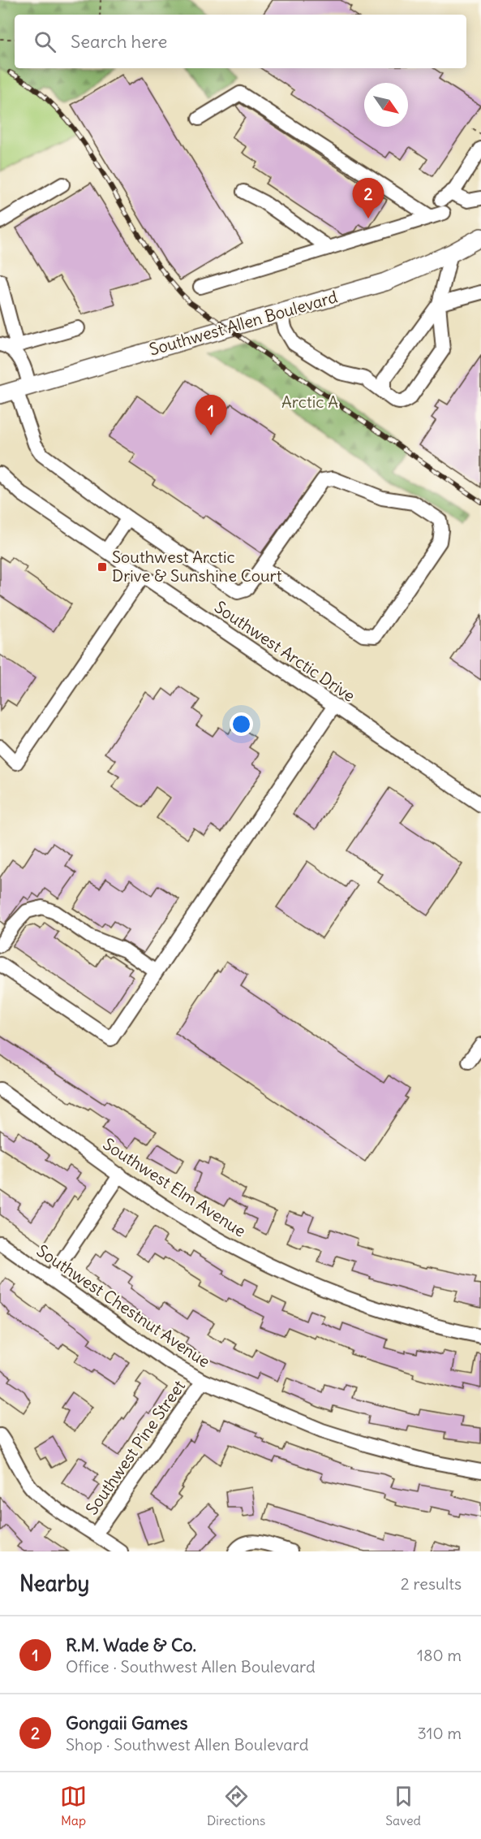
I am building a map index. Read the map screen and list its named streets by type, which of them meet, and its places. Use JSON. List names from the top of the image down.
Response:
{
  "streets": {
    "main road": ["Southwest Allen Boulevard"],
    "street": [
      "Southwest Arctic Drive",
      "Southwest Elm Avenue",
      "Southwest Chestnut Avenue",
      "Southwest Pine Street"
    ]
  },
  "crossings": [
    ["Southwest Chestnut Avenue", "Southwest Pine Street"]
  ],
  "parks": ["Arctic A"],
  "places": {
    "transit": ["Southwest Arctic Drive & Sunshine Court"]
  },
  "north": "bottom right",
  "page": {
    "search": "Search here",
    "pins": ["2", "1"],
    "heading": ["Nearby", "2 results"],
    "list": [
      {
        "mark": "1",
        "name": "R.M. Wade & Co.",
        "note": "Office · Southwest Allen Boulevard",
        "value": "180 m"
      },
      {
        "mark": "2",
        "name": "Gongaii Games",
        "note": "Shop · Southwest Allen Boulevard",
        "value": "310 m"
      }
    ],
    "nav": ["Map", "Directions", "Saved"]
  }
}
